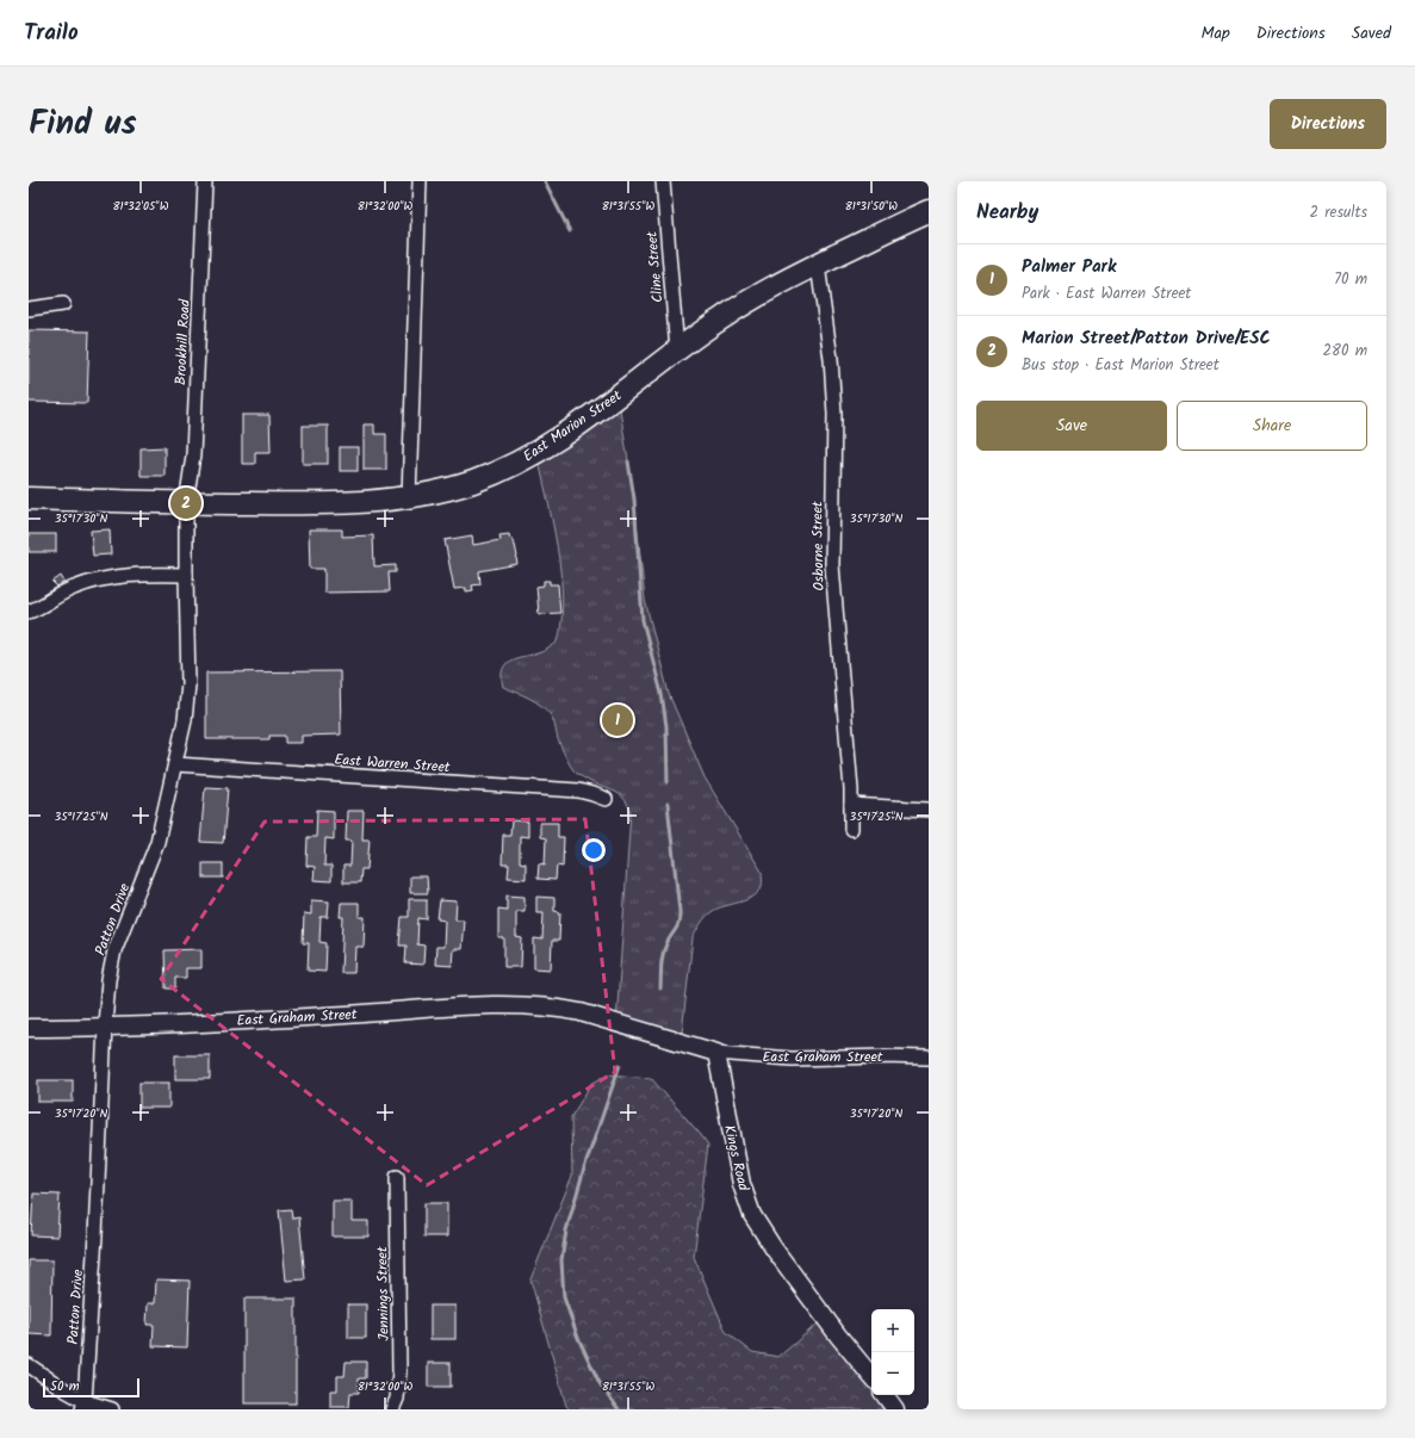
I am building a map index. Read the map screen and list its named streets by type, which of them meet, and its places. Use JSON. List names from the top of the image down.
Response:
{
  "streets": {
    "main road": ["East Marion Street"],
    "street": [
      "Cline Street",
      "Brookhill Road",
      "Osborne Street",
      "East Warren Street",
      "Patton Drive",
      "East Graham Street",
      "Kings Road",
      "Jennings Street"
    ]
  },
  "crossings": [
    ["Cline Street", "East Marion Street"],
    ["Brookhill Road", "East Marion Street"],
    ["Brookhill Road", "Patton Drive"],
    ["East Marion Street", "Osborne Street"],
    ["East Marion Street", "Patton Drive"],
    ["East Warren Street", "Patton Drive"],
    ["Patton Drive", "East Graham Street"],
    ["East Graham Street", "Kings Road"]
  ],
  "scale_bar": "50 m",
  "page": {
    "header": "Trailo",
    "nav": ["Map", "Directions", "Saved"],
    "title": "Find us",
    "buttons": [
      "Directions",
      ["Save", "Share"]
    ],
    "heading": ["Nearby", "2 results"],
    "list": [
      {
        "mark": "1",
        "name": "Palmer Park",
        "note": "Park · East Warren Street",
        "value": "70 m"
      },
      {
        "mark": "2",
        "name": "Marion Street/Patton Drive/ESC",
        "note": "Bus stop · East Marion Street",
        "value": "280 m"
      }
    ],
    "pins": ["2", "1"],
    "map_buttons": ["+", "−"],
    "scale": "50 m"
  },
  "coordinates": [
    "81°32'05\"W",
    "81°32'00\"W",
    "81°31'55\"W",
    "81°31'50\"W",
    "35°17'30\"N",
    "35°17'25\"N",
    "35°17'20\"N"
  ]
}
